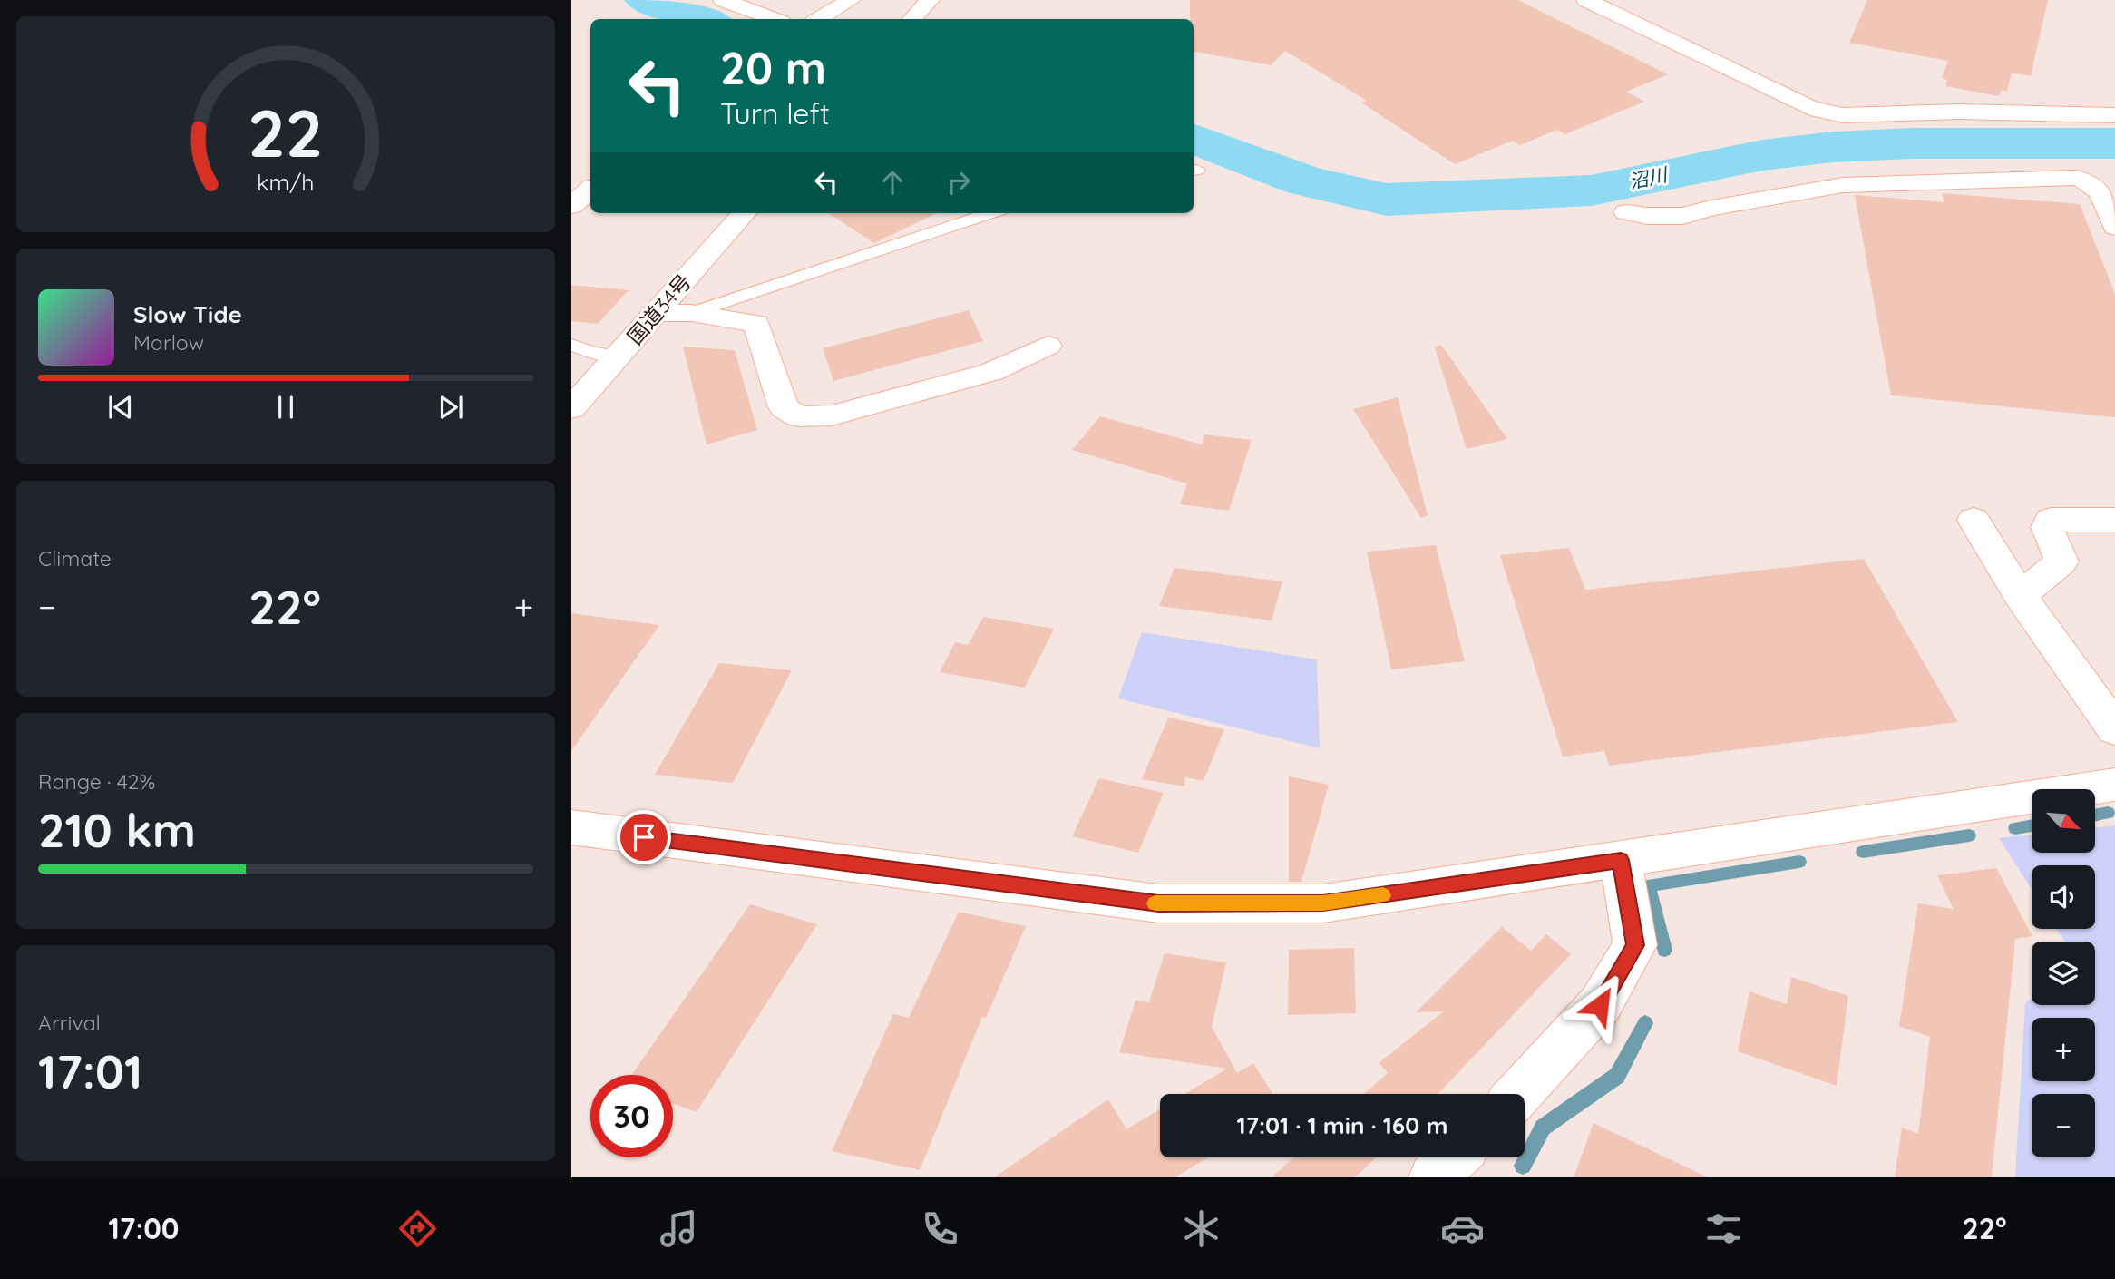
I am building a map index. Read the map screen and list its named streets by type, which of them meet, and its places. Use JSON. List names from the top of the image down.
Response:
{
  "streets": {
    "main road": ["国道34号"]
  },
  "water": ["沼川"],
  "north": "bottom right",
  "page": {
    "turn": ["20 m", "Turn left"],
    "song": ["Slow Tide", "Marlow"],
    "tile": [
      "Climate",
      ["Range · 42%", "210 km"],
      ["Arrival", "17:01"]
    ],
    "heat": ["−", "22°", "+"],
    "map_buttons": ["+", "−"],
    "limit": "30",
    "trip": "17:01 · 1 min · 160 m",
    "tabs": ["17:00", "22°"],
    "gauge": ["22", "km/h"]
  }
}
